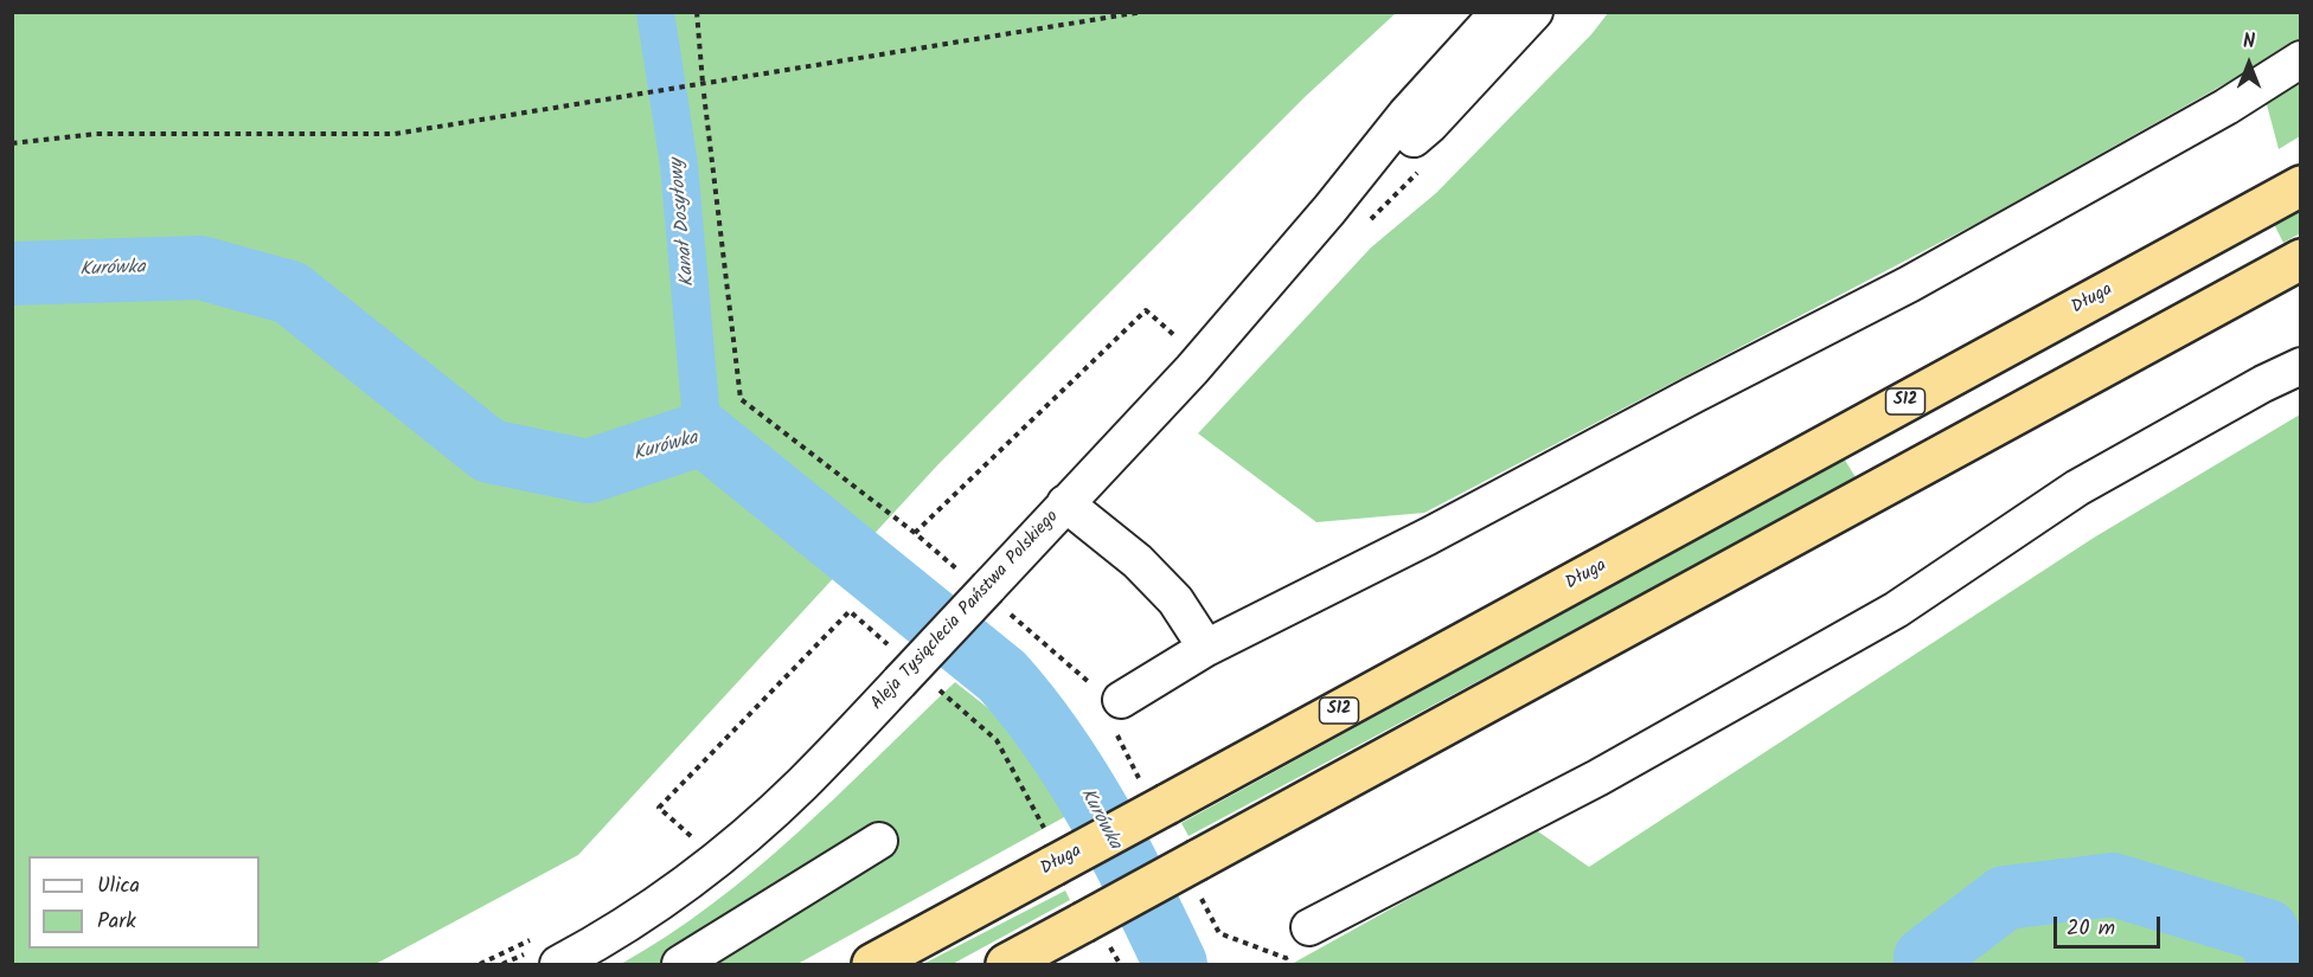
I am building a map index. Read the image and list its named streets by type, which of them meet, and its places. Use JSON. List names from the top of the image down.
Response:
{
  "streets": {
    "highway": ["Długa", "S12"],
    "street": ["Aleja Tysiąclecia Państwa Polskiego"]
  },
  "water": ["Kanał Dosyłowy", "Kurówka"],
  "legend": ["Ulica", "Park"],
  "scale_bar": "20 m",
  "north": "top"
}
